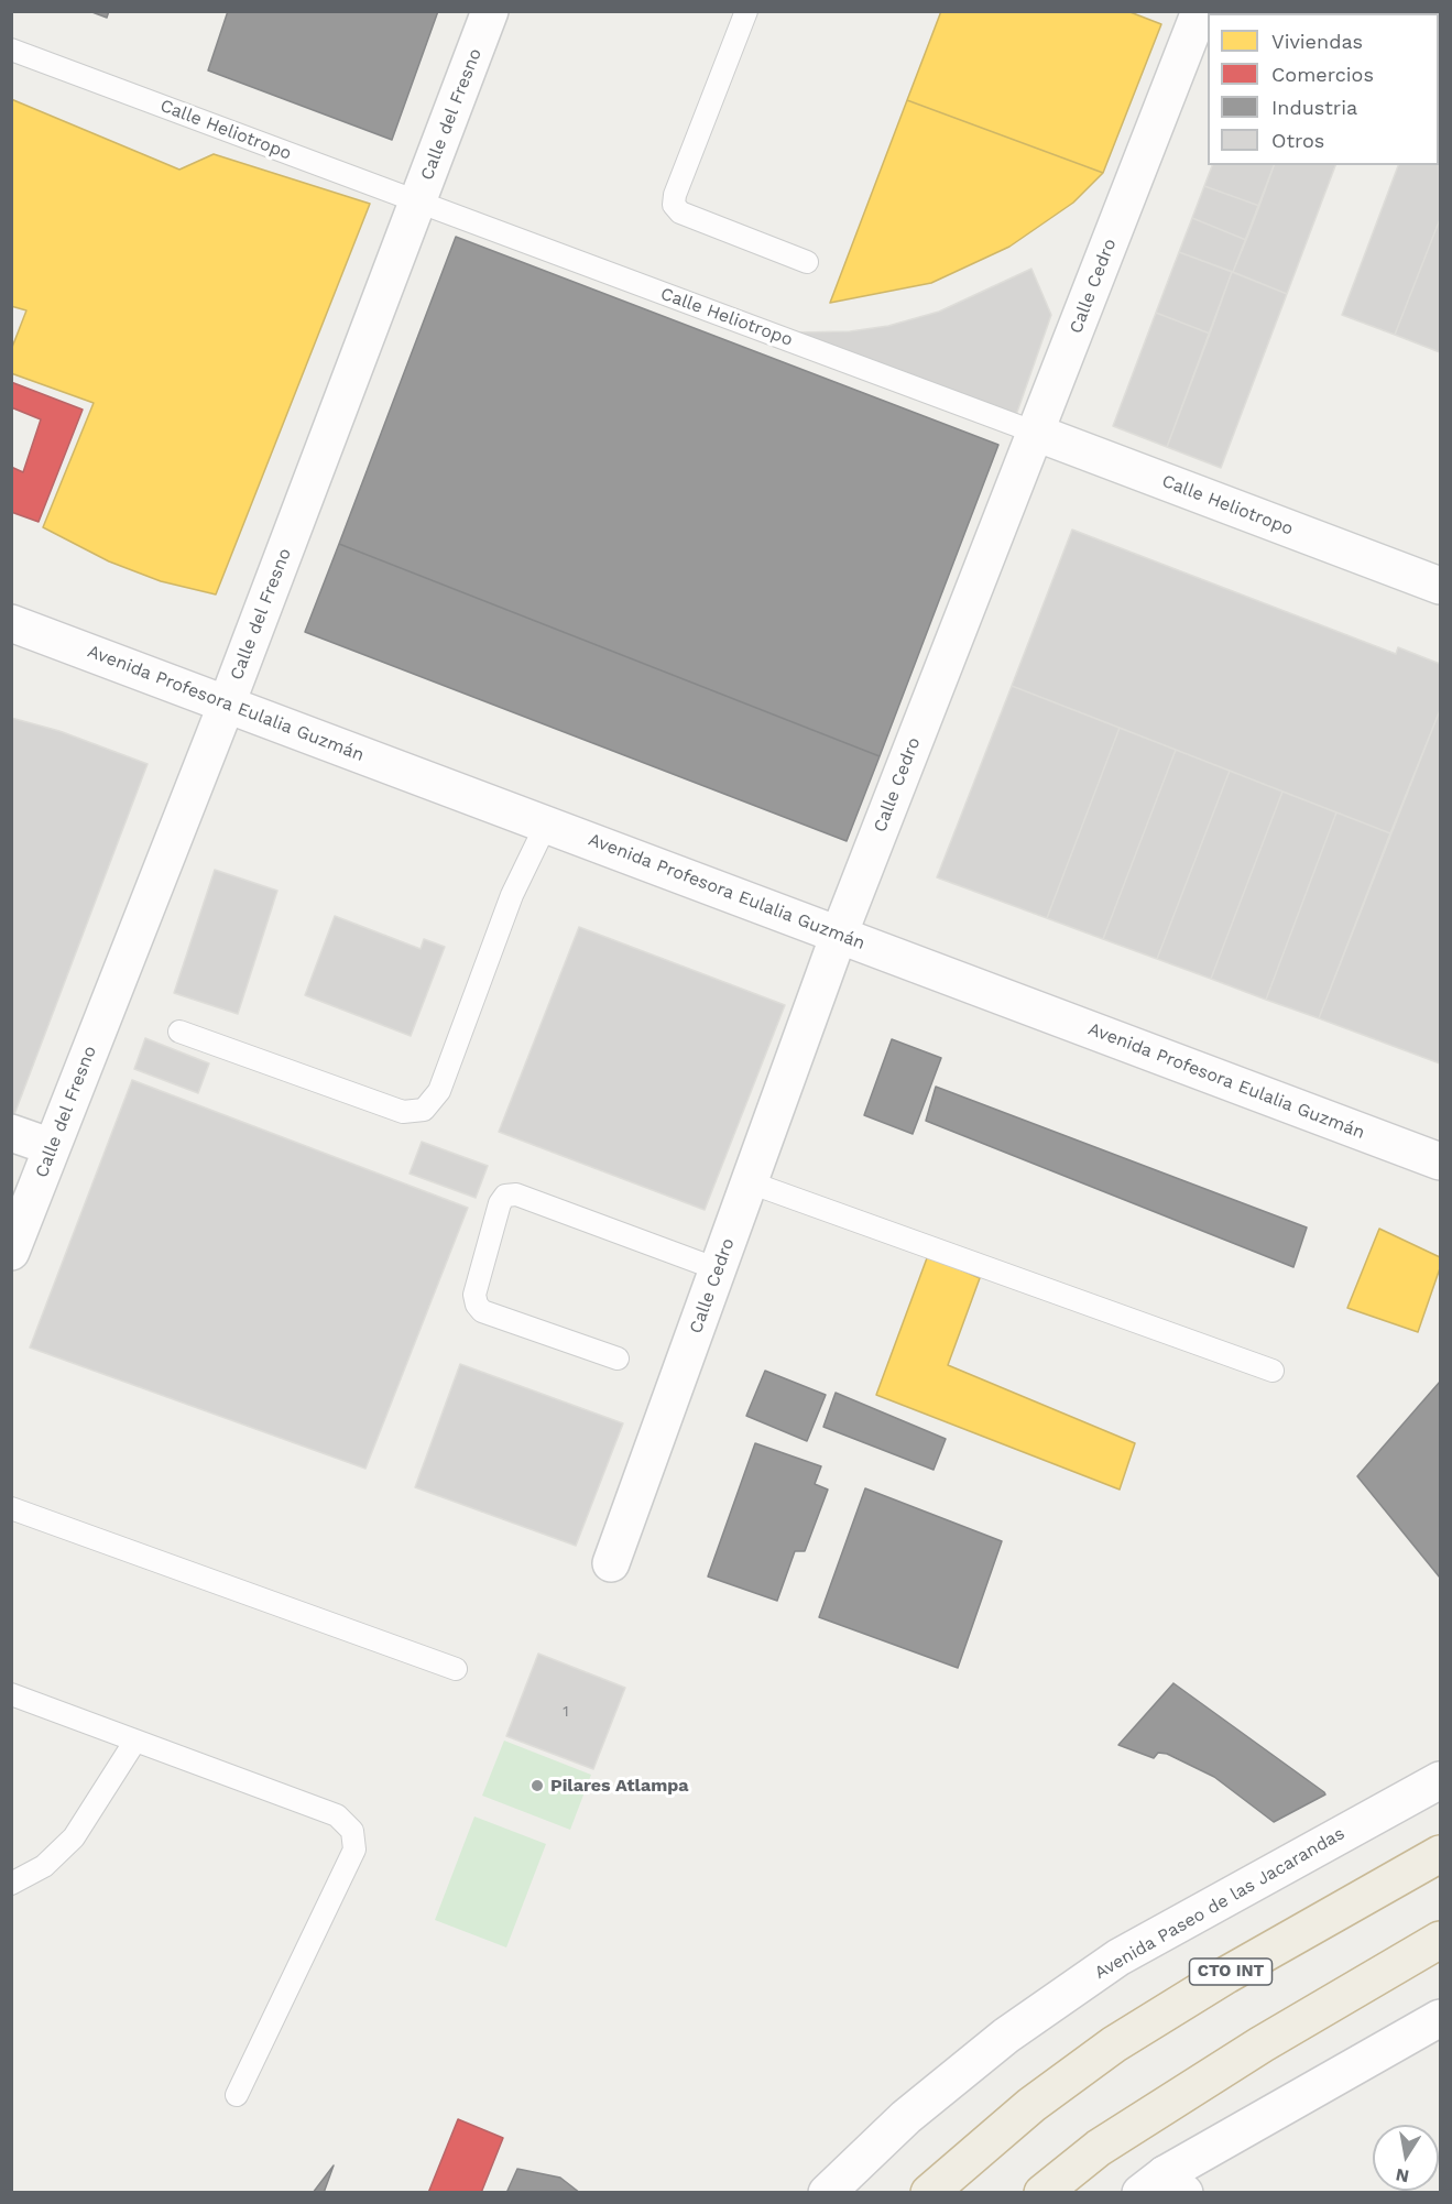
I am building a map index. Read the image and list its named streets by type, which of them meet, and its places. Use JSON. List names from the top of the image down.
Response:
{
  "streets": {
    "highway": ["CTO INT"],
    "street": [
      "Calle del Fresno",
      "Calle Heliotropo",
      "Calle Cedro",
      "Avenida Profesora Eulalia Guzmán",
      "Avenida Paseo de las Jacarandas"
    ]
  },
  "crossings": [
    ["Calle del Fresno", "Calle Heliotropo"],
    ["Calle del Fresno", "Avenida Profesora Eulalia Guzmán"],
    ["Calle Heliotropo", "Calle Cedro"],
    ["Calle Cedro", "Avenida Profesora Eulalia Guzmán"]
  ],
  "places": ["Pilares Atlampa"],
  "house_numbers": ["1"],
  "legend": [
    "Viviendas",
    "Comercios",
    "Industria",
    "Otros"
  ],
  "north": "bottom"
}
